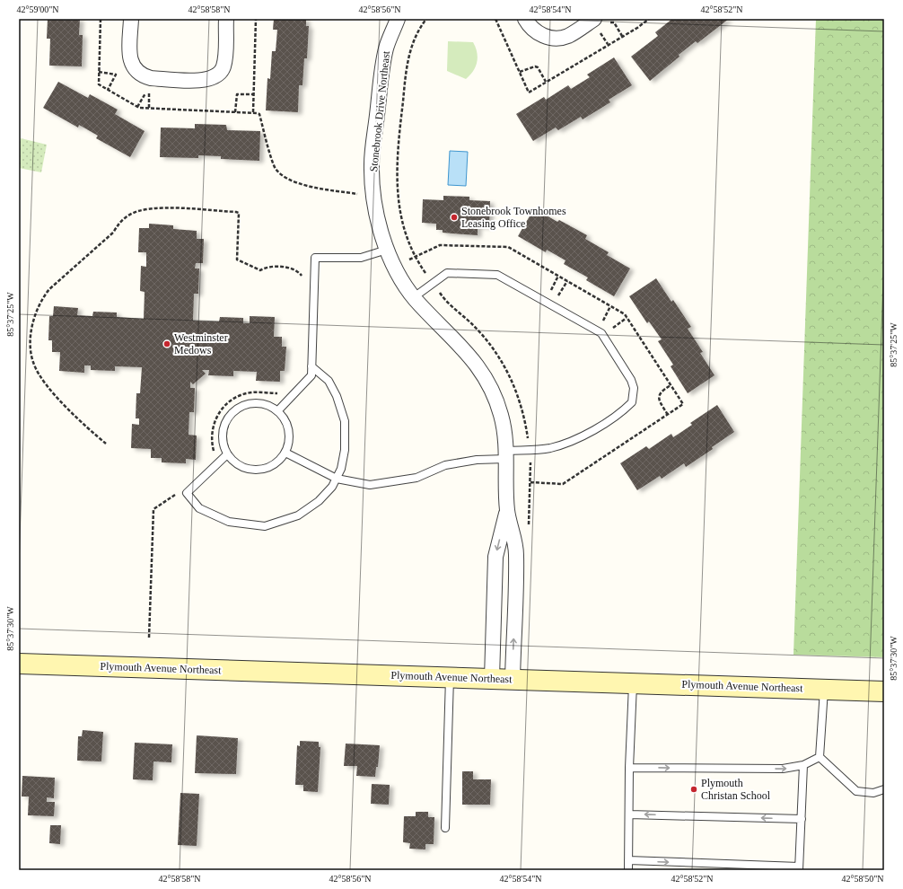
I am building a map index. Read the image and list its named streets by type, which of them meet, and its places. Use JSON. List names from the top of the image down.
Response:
{
  "streets": {
    "main road": ["Plymouth Avenue Northeast"],
    "street": ["Stonebrook Drive Northeast"]
  },
  "crossings": [
    ["Stonebrook Drive Northeast", "Plymouth Avenue Northeast"]
  ],
  "places": ["Stonebrook Townhomes Leasing Office", "Westminster Medows", "Plymouth Christan School"],
  "coordinates": [
    "42°59'00\"N",
    "42°58'58\"N",
    "42°58'56\"N",
    "42°58'54\"N",
    "42°58'52\"N",
    "85°37'25\"W",
    "85°37'30\"W",
    "42°58'50\"N"
  ]
}
